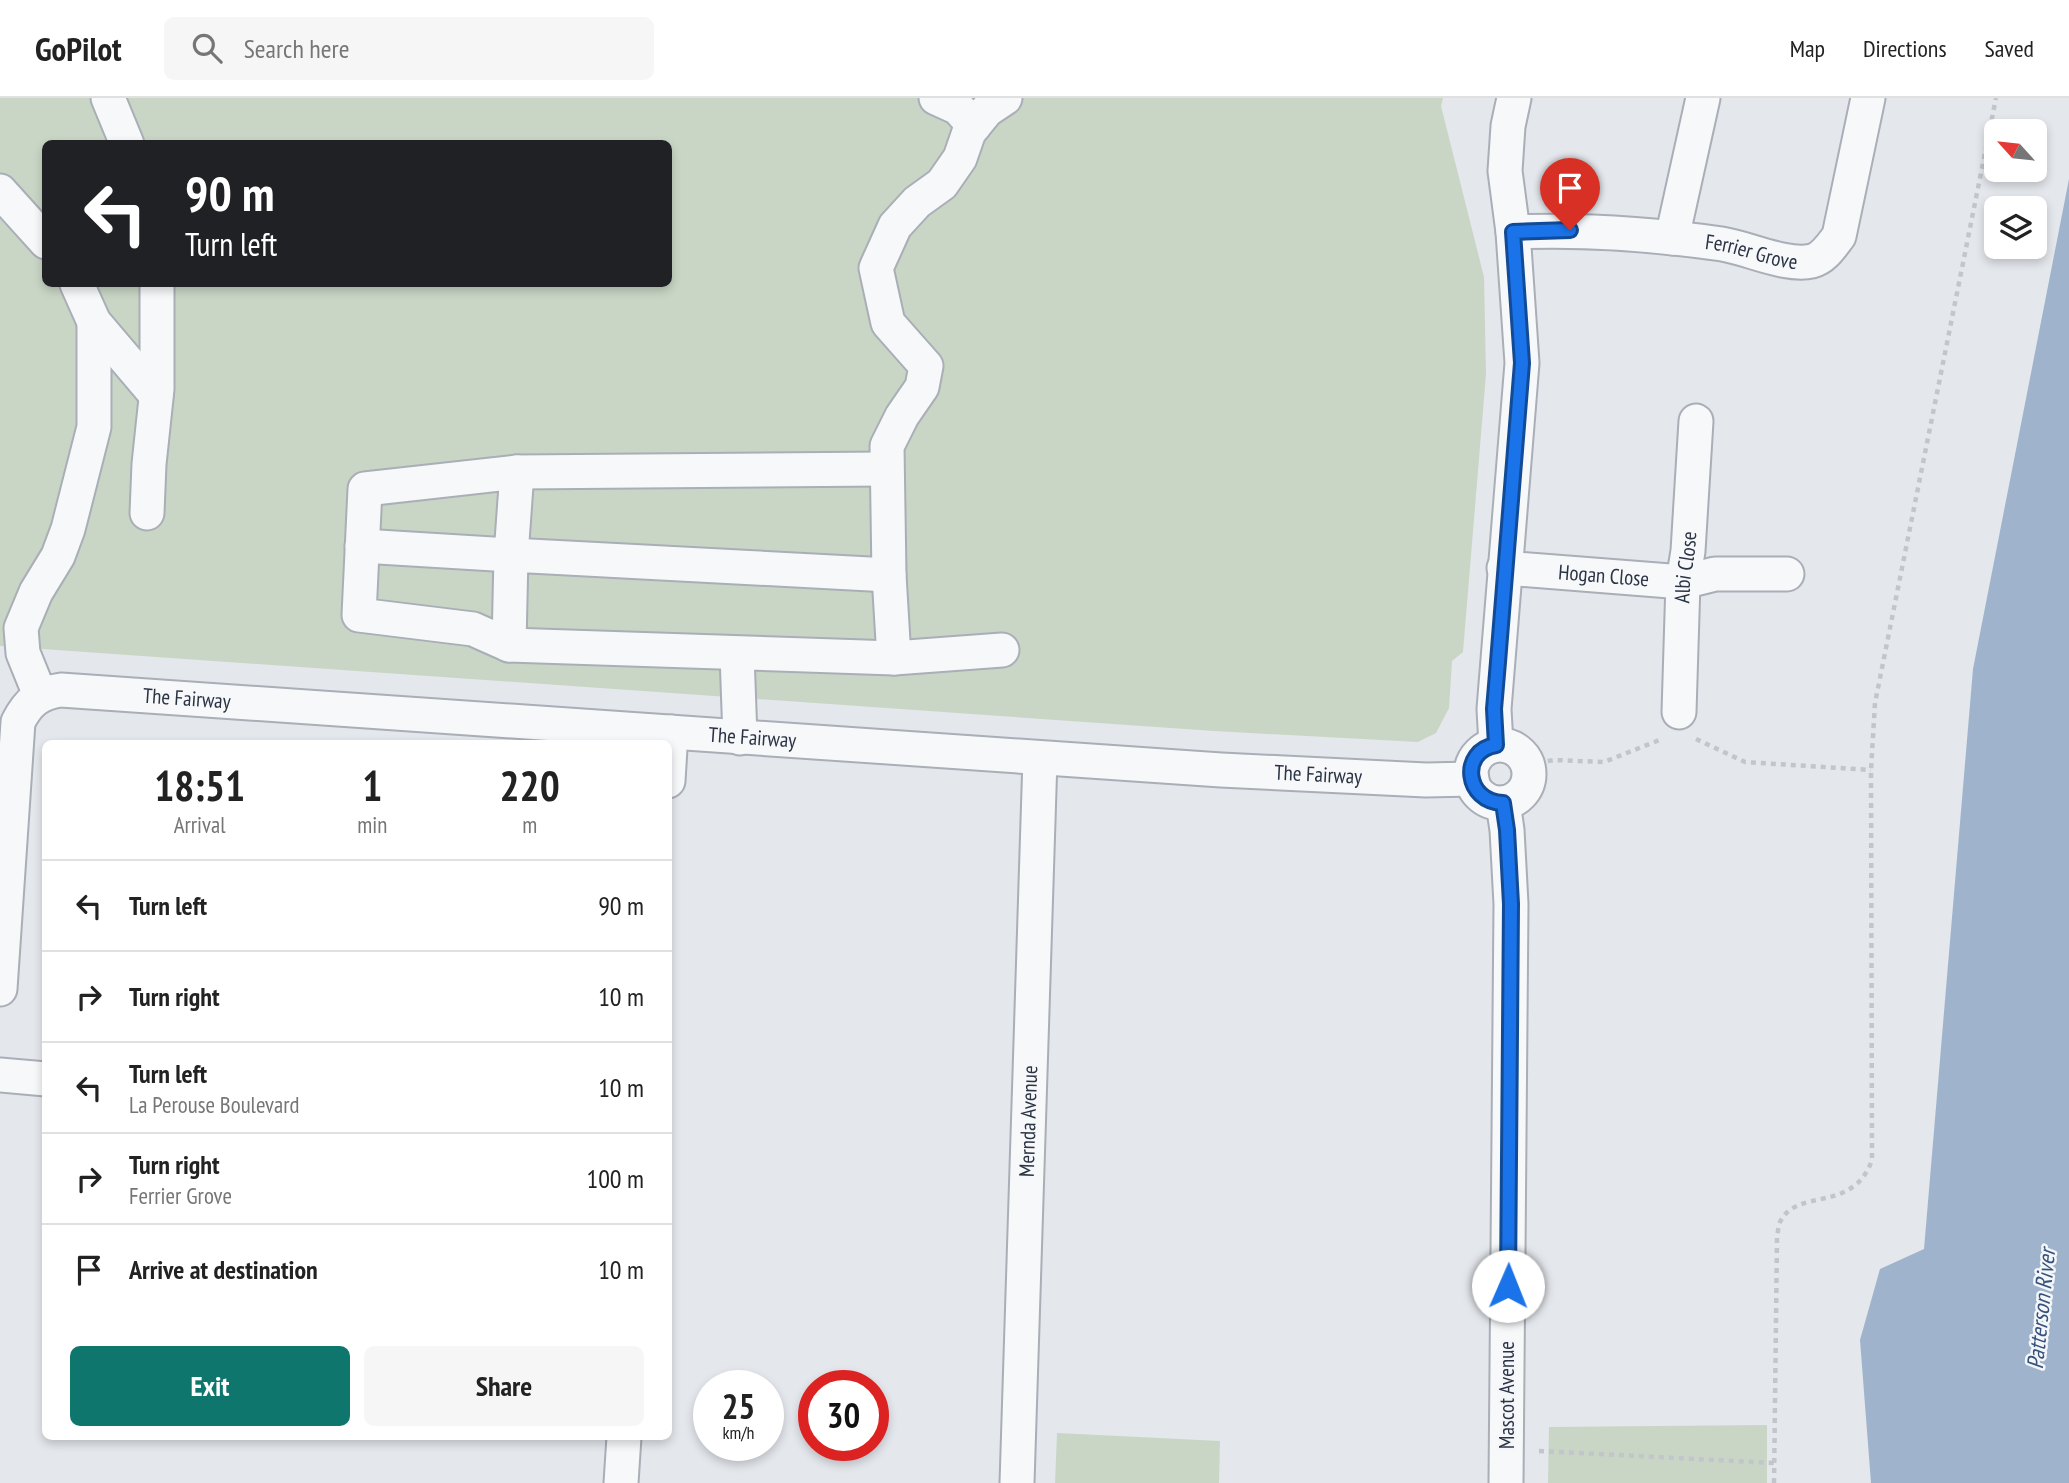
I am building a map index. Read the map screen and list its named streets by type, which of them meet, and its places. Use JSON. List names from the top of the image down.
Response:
{
  "streets": {
    "street": [
      "Ferrier Grove",
      "Albi Close",
      "Hogan Close",
      "The Fairway",
      "Mernda Avenue",
      "Mascot Avenue"
    ]
  },
  "crossings": [
    ["Albi Close", "Hogan Close"],
    ["The Fairway", "Mernda Avenue"],
    ["The Fairway", "Mascot Avenue"]
  ],
  "water": ["Patterson River"],
  "north": "top left",
  "page": {
    "header": "GoPilot",
    "search": "Search here",
    "nav": ["Map", "Directions", "Saved"],
    "turn": ["90 m", "Turn left"],
    "eta": [
      "18:51",
      "Arrival",
      "1",
      "min",
      "220",
      "m"
    ],
    "list": [
      {
        "name": "Turn left",
        "value": "90 m"
      },
      {
        "name": "Turn right",
        "value": "10 m"
      },
      {
        "name": "Turn left",
        "note": "La Perouse Boulevard",
        "value": "10 m"
      },
      {
        "name": "Turn right",
        "note": "Ferrier Grove",
        "value": "100 m"
      },
      {
        "name": "Arrive at destination",
        "value": "10 m"
      }
    ],
    "buttons": ["Exit", "Share"],
    "speed": "25 km/h",
    "limit": "30"
  }
}
